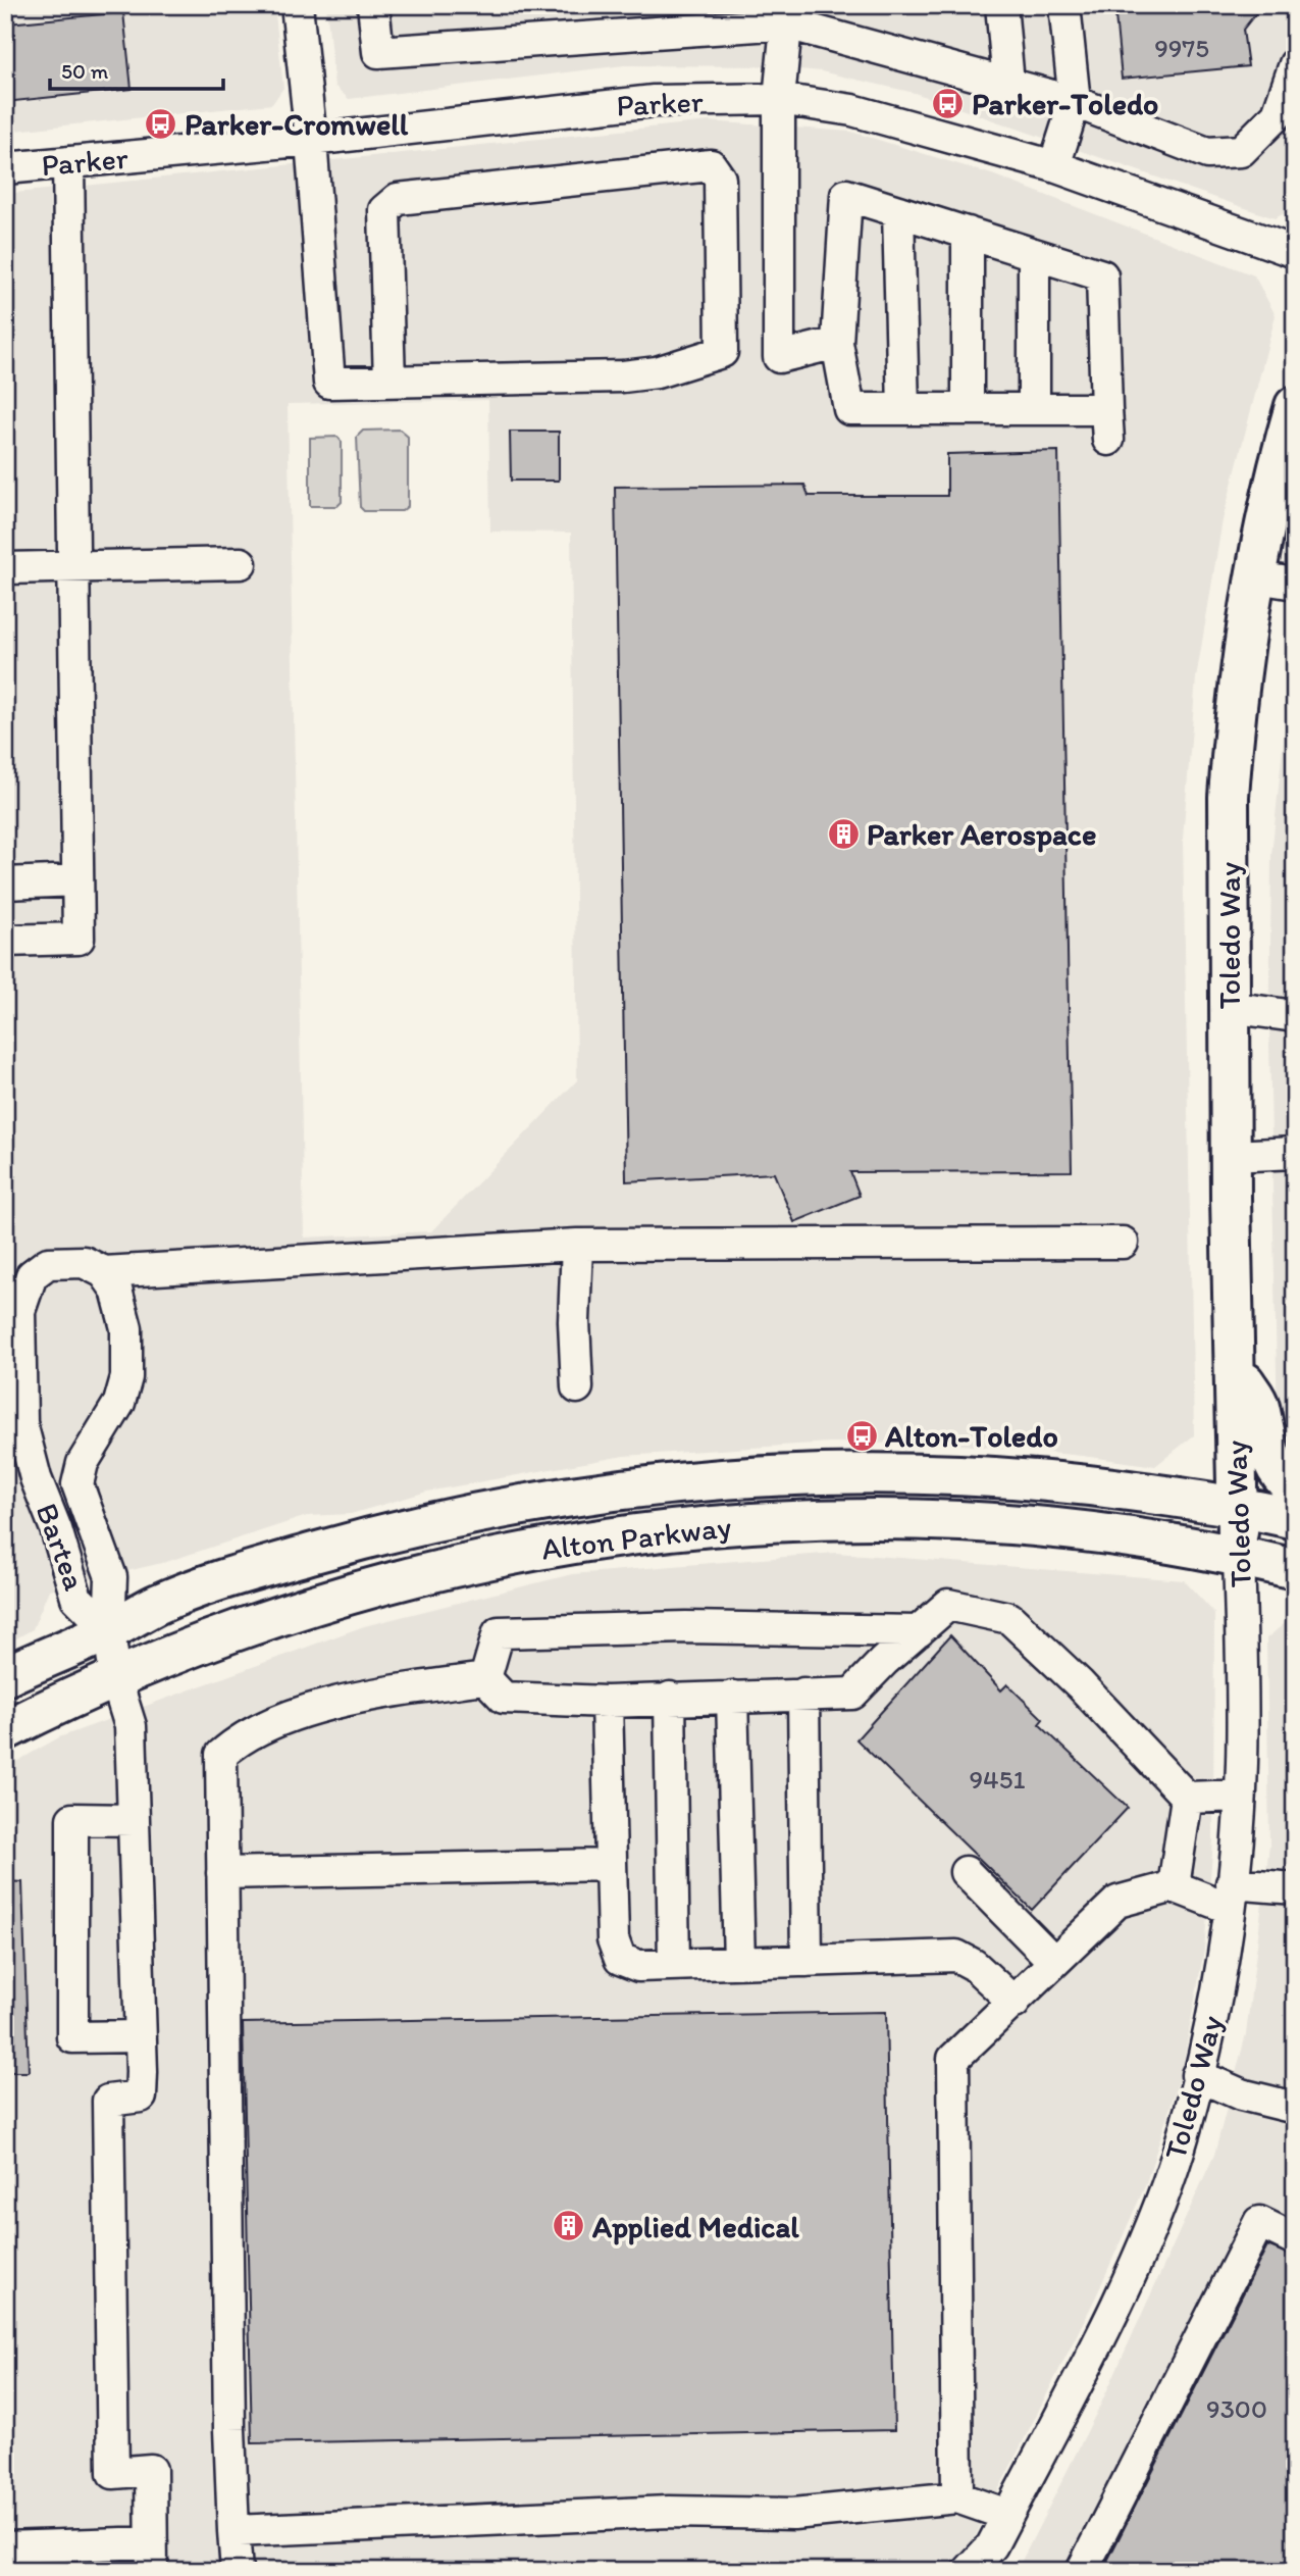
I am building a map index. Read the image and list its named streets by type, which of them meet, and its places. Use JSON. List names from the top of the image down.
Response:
{
  "streets": {
    "main road": ["Toledo Way", "Alton Parkway"],
    "street": ["Parker", "Bartea"]
  },
  "crossings": [
    ["Toledo Way", "Alton Parkway"],
    ["Alton Parkway", "Bartea"]
  ],
  "places": {
    "bus stop": ["Parker-Toledo", "Parker-Cromwell", "Alton-Toledo"],
    "building": ["Parker Aerospace", "Applied Medical"]
  },
  "house_numbers": ["9975", "9451", "9300"],
  "scale_bar": "50 m"
}
